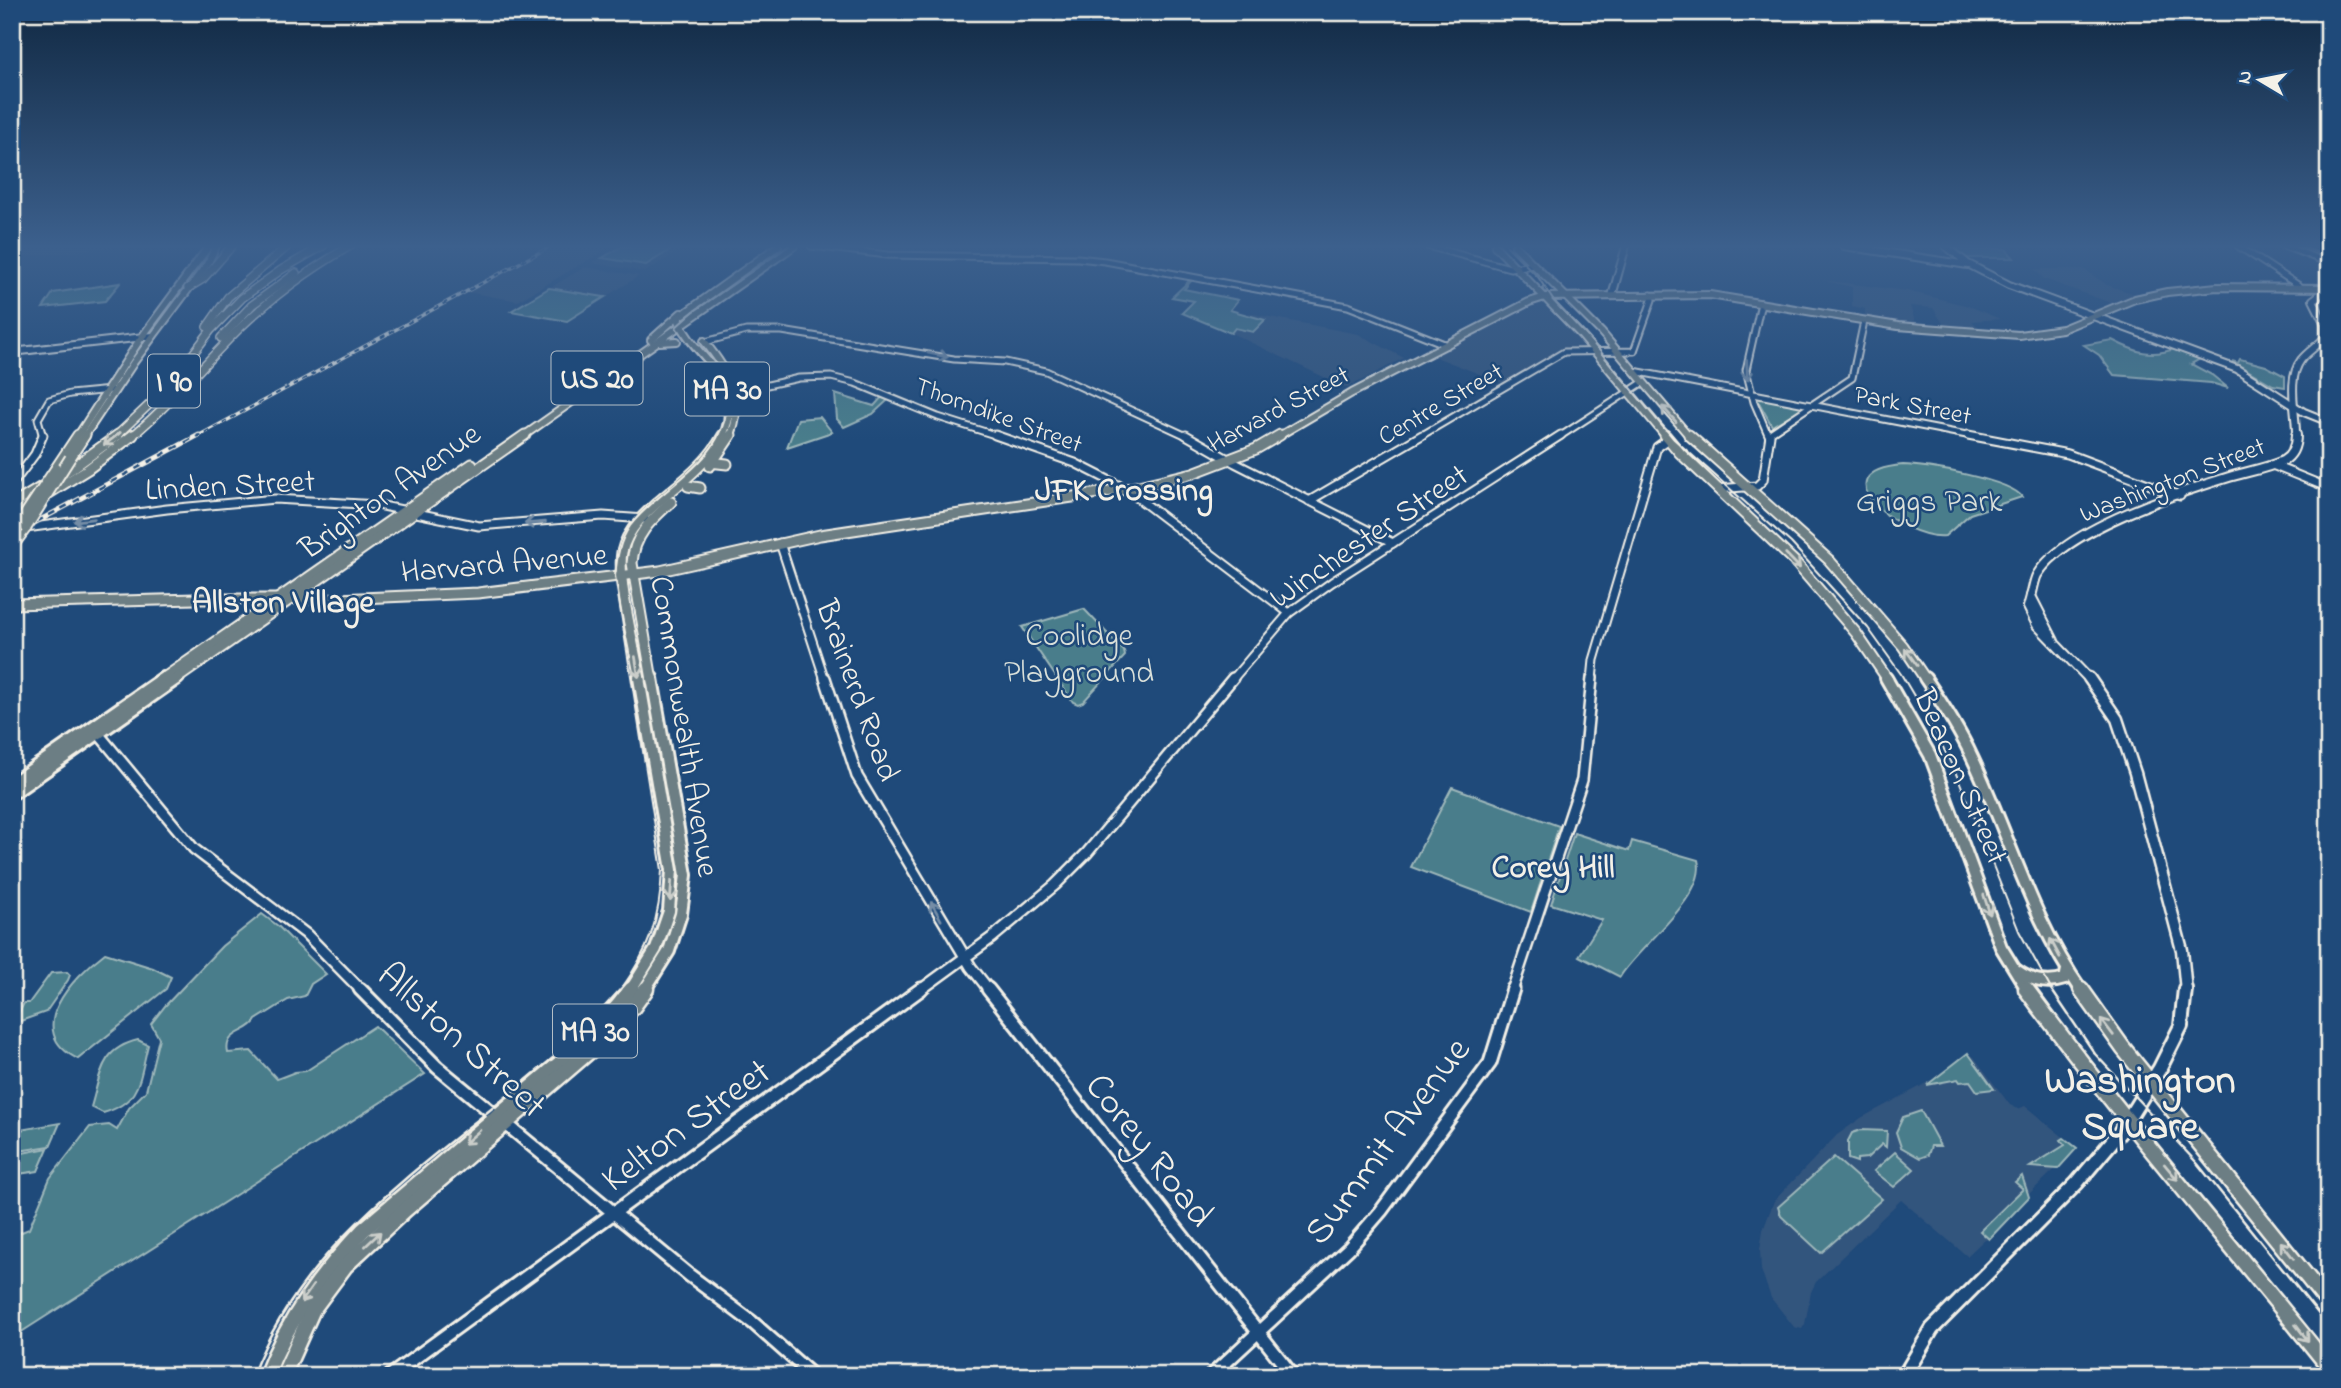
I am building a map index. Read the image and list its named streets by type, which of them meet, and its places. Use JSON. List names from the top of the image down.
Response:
{
  "streets": {
    "highway": ["I 90"],
    "main road": [
      "US 20",
      "MA 30",
      "Harvard Street",
      "Washington Street",
      "Brighton Avenue",
      "Harvard Avenue",
      "Commonwealth Avenue",
      "Beacon Street"
    ],
    "street": [
      "Centre Street",
      "Park Street",
      "Thorndike Street",
      "Linden Street",
      "Winchester Street",
      "Brainerd Road",
      "Allston Street",
      "Kelton Street",
      "Summit Avenue",
      "Corey Road"
    ]
  },
  "crossings": [
    ["US 20", "MA 30"],
    ["US 20", "Brighton Avenue"],
    ["US 20", "Commonwealth Avenue"],
    ["MA 30", "Thorndike Street"],
    ["MA 30", "Brighton Avenue"],
    ["MA 30", "Commonwealth Avenue"],
    ["Centre Street", "Beacon Street"],
    ["Park Street", "Washington Street"],
    ["Park Street", "Beacon Street"],
    ["Harvard Street", "Thorndike Street"],
    ["Harvard Street", "Harvard Avenue"],
    ["Thorndike Street", "Winchester Street"],
    ["Thorndike Street", "Commonwealth Avenue"],
    ["Washington Street", "Beacon Street"],
    ["Linden Street", "Brighton Avenue"],
    ["Linden Street", "Commonwealth Avenue"],
    ["Brighton Avenue", "Harvard Avenue"],
    ["Brighton Avenue", "Commonwealth Avenue"],
    ["Brighton Avenue", "Allston Street"],
    ["Winchester Street", "Beacon Street"],
    ["Winchester Street", "Kelton Street"],
    ["Harvard Avenue", "Brainerd Road"],
    ["Harvard Avenue", "Commonwealth Avenue"],
    ["Brainerd Road", "Kelton Street"],
    ["Brainerd Road", "Corey Road"],
    ["Commonwealth Avenue", "Allston Street"],
    ["Beacon Street", "Summit Avenue"],
    ["Allston Street", "Kelton Street"],
    ["Kelton Street", "Corey Road"],
    ["Summit Avenue", "Corey Road"]
  ],
  "one_way": ["Linden Street", "Brainerd Road"],
  "districts": [
    "JFK Crossing",
    "Allston Village",
    "Corey Hill",
    "Washington Square"
  ],
  "parks": ["Griggs Park", "Coolidge Playground"],
  "north": "left"
}
